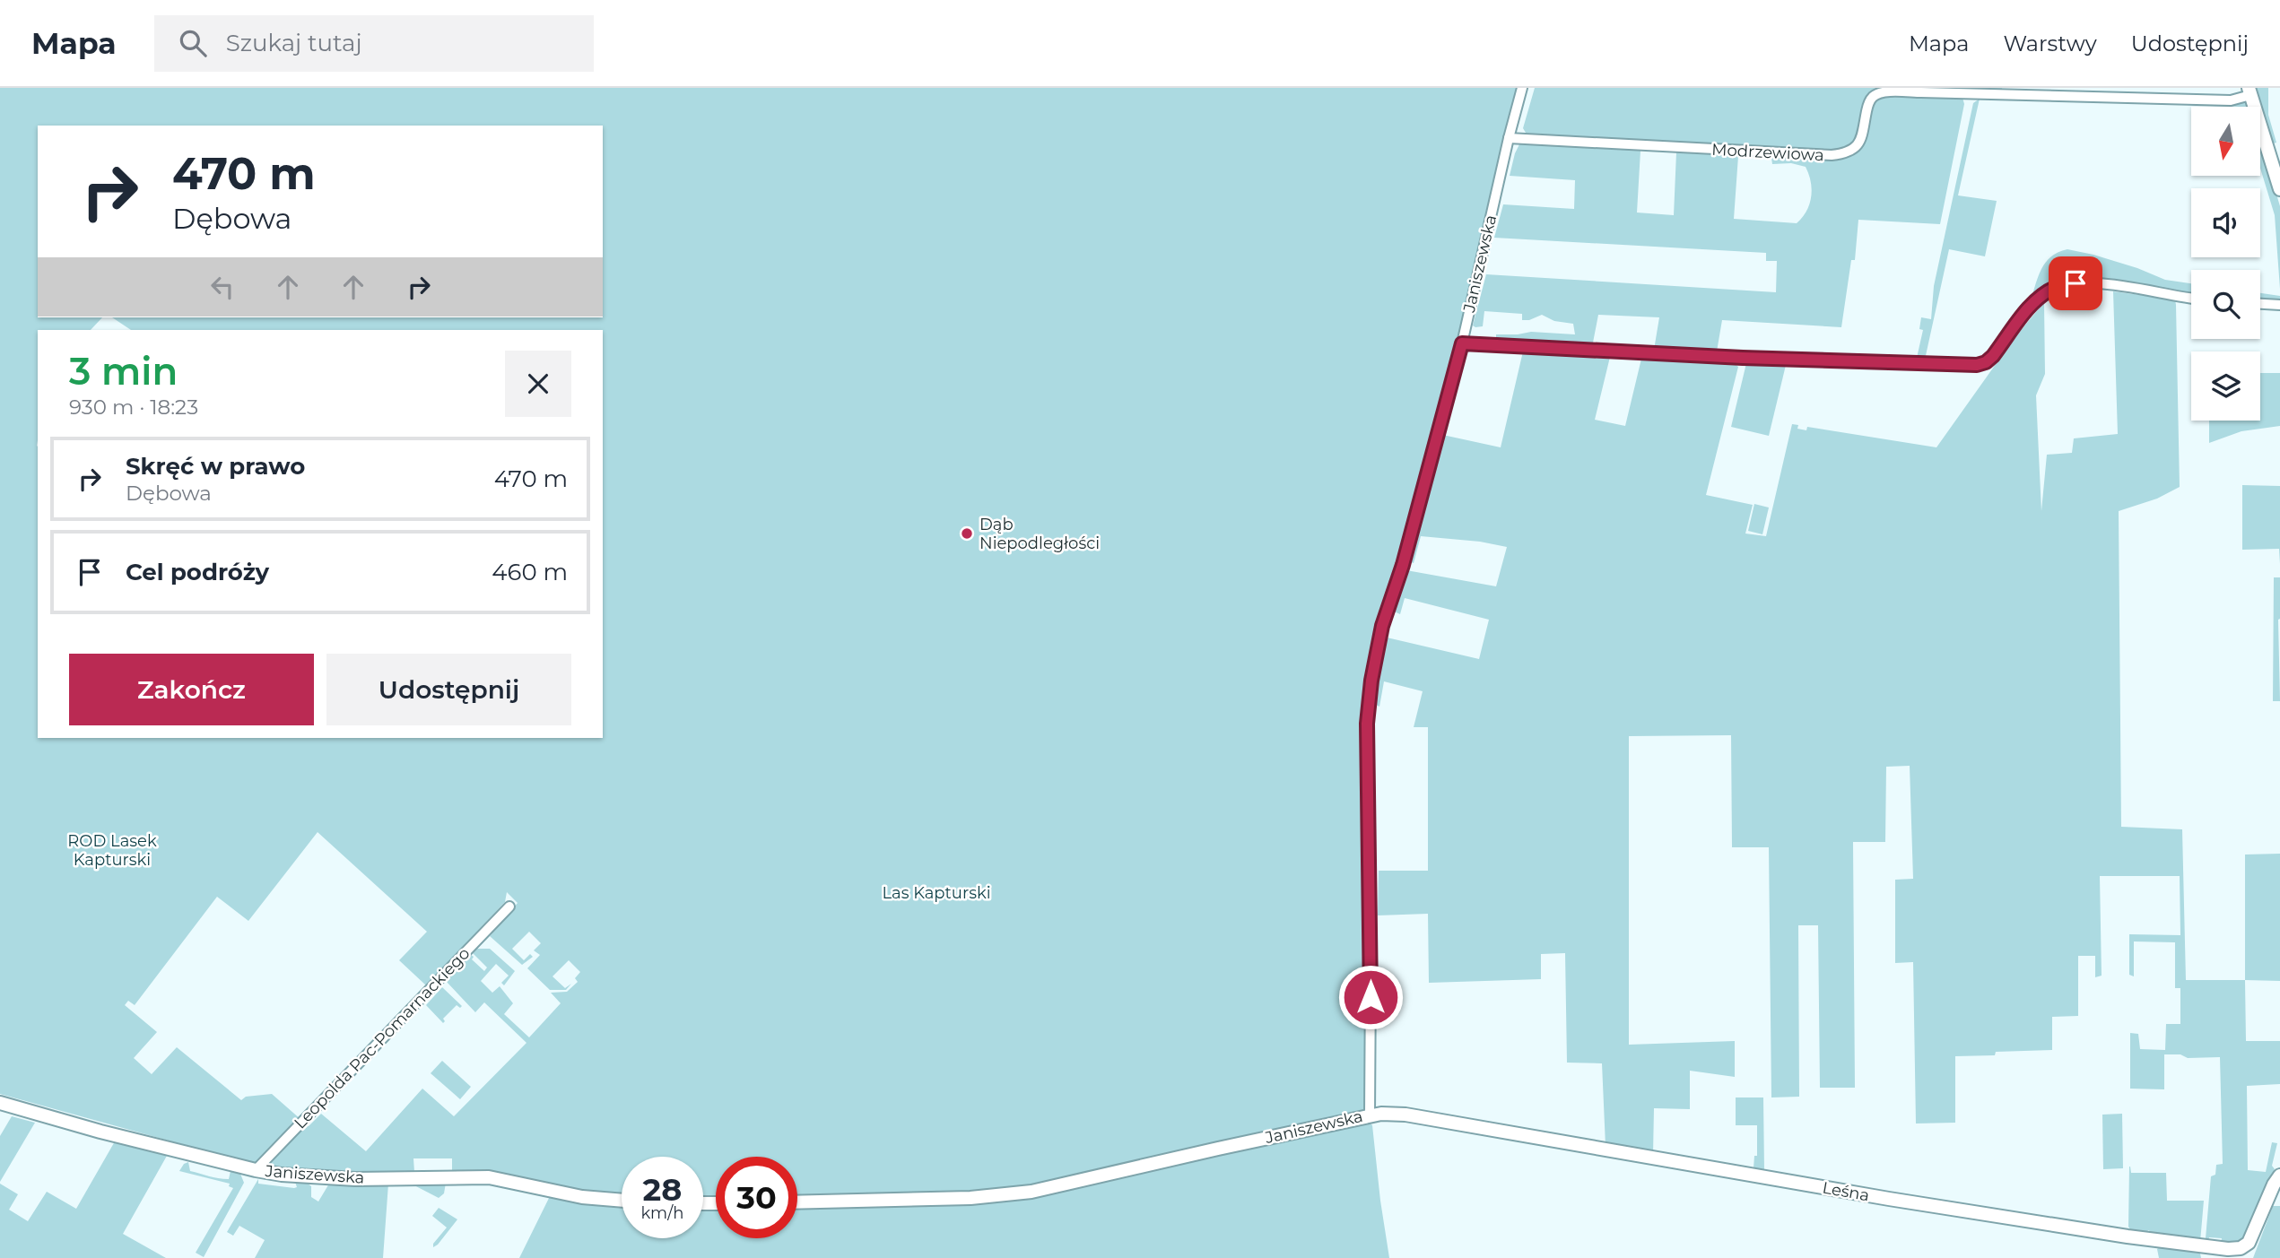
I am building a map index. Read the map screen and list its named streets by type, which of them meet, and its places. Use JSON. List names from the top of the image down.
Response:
{
  "streets": {
    "street": [
      "Modrzewiowa",
      "Janiszewska",
      "Leopolda Pac-Pomarnackiego",
      "Leśna"
    ]
  },
  "crossings": [
    ["Modrzewiowa", "Janiszewska"],
    ["Janiszewska", "Leopolda Pac-Pomarnackiego"],
    ["Janiszewska", "Leśna"]
  ],
  "parks": ["ROD Lasek Kapturski", "Las Kapturski"],
  "places": ["Dąb Niepodległości"],
  "north": "bottom",
  "page": {
    "header": "Mapa",
    "search": "Szukaj tutaj",
    "nav": ["Mapa", "Warstwy", "Udostępnij"],
    "turn": ["470 m", "Dębowa"],
    "heading": ["3 min", "930 m · 18:23"],
    "list": [
      {
        "name": "Skręć w prawo",
        "note": "Dębowa",
        "value": "470 m"
      },
      {
        "name": "Cel podróży",
        "value": "460 m"
      }
    ],
    "buttons": ["Zakończ", "Udostępnij"],
    "speed": "28 km/h",
    "limit": "30"
  }
}
